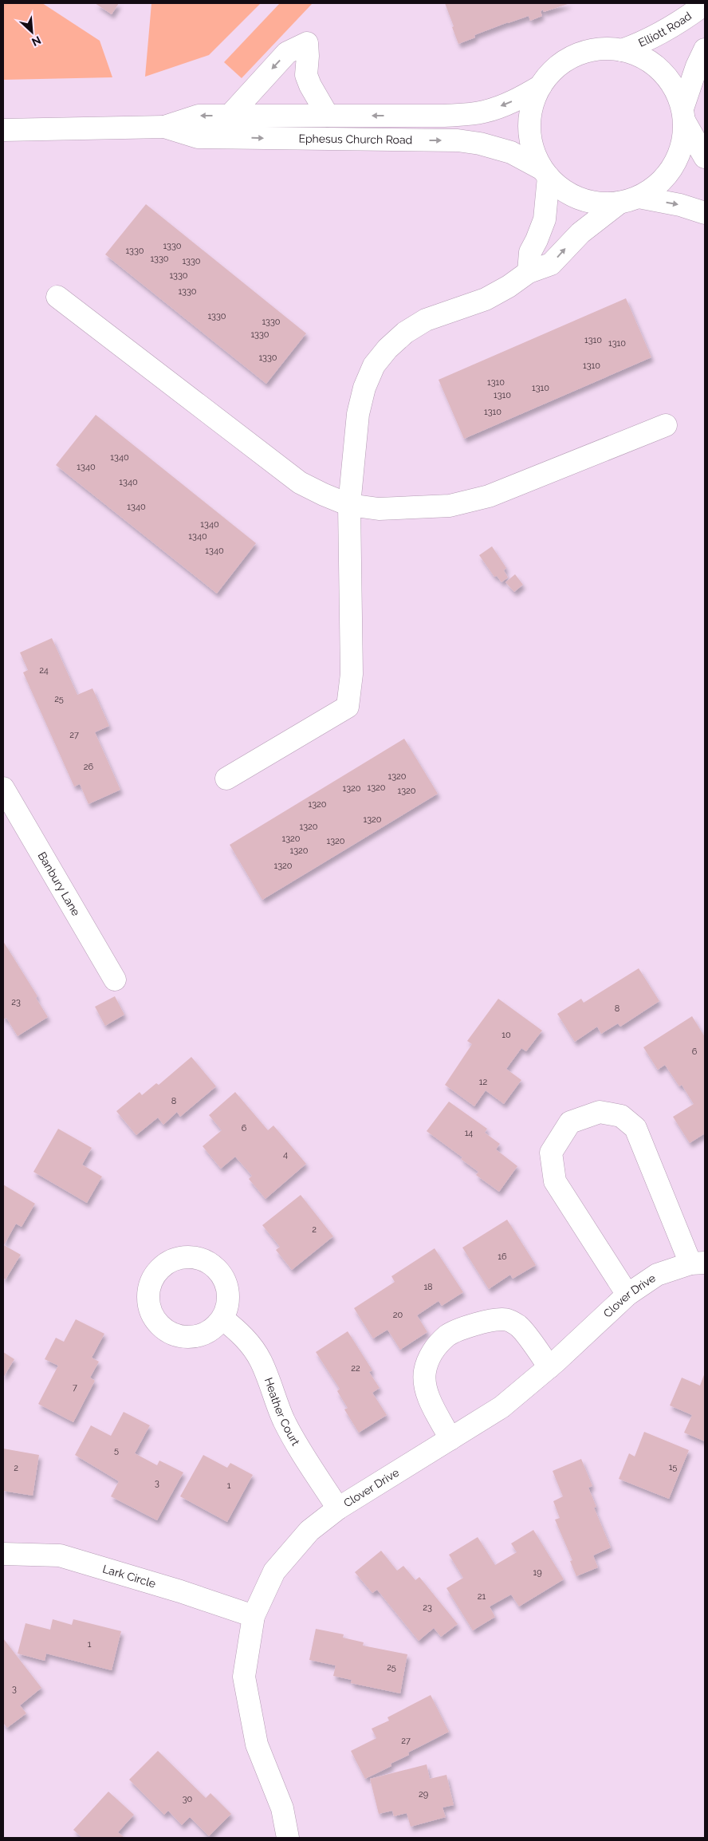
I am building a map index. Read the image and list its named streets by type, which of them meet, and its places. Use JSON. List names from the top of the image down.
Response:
{
  "streets": {
    "street": [
      "Elliott Road",
      "Ephesus Church Road",
      "Banbury Lane",
      "Clover Drive",
      "Heather Court",
      "Lark Circle"
    ]
  },
  "crossings": [
    ["Clover Drive", "Heather Court"],
    ["Clover Drive", "Lark Circle"]
  ],
  "house_numbers": [
    "1330",
    "1330",
    "1330",
    "1330",
    "1330",
    "1330",
    "1330",
    "1330",
    "1330",
    "1310",
    "1310",
    "1330",
    "1310",
    "1310",
    "1310",
    "1310",
    "1310",
    "1340",
    "1340",
    "1340",
    "1340",
    "1340",
    "1340",
    "1340",
    "24",
    "25",
    "27",
    "26",
    "1320",
    "1320",
    "1320",
    "1320",
    "1320",
    "1320",
    "1320",
    "1320",
    "1320",
    "1320",
    "1320",
    "23",
    "8",
    "10",
    "6",
    "12",
    "8",
    "6",
    "14",
    "4",
    "2",
    "16",
    "18",
    "20",
    "22",
    "7",
    "5",
    "15",
    "2",
    "3",
    "1",
    "19",
    "21",
    "23",
    "1",
    "25",
    "3",
    "27",
    "29",
    "30"
  ],
  "north": "bottom right"
}
